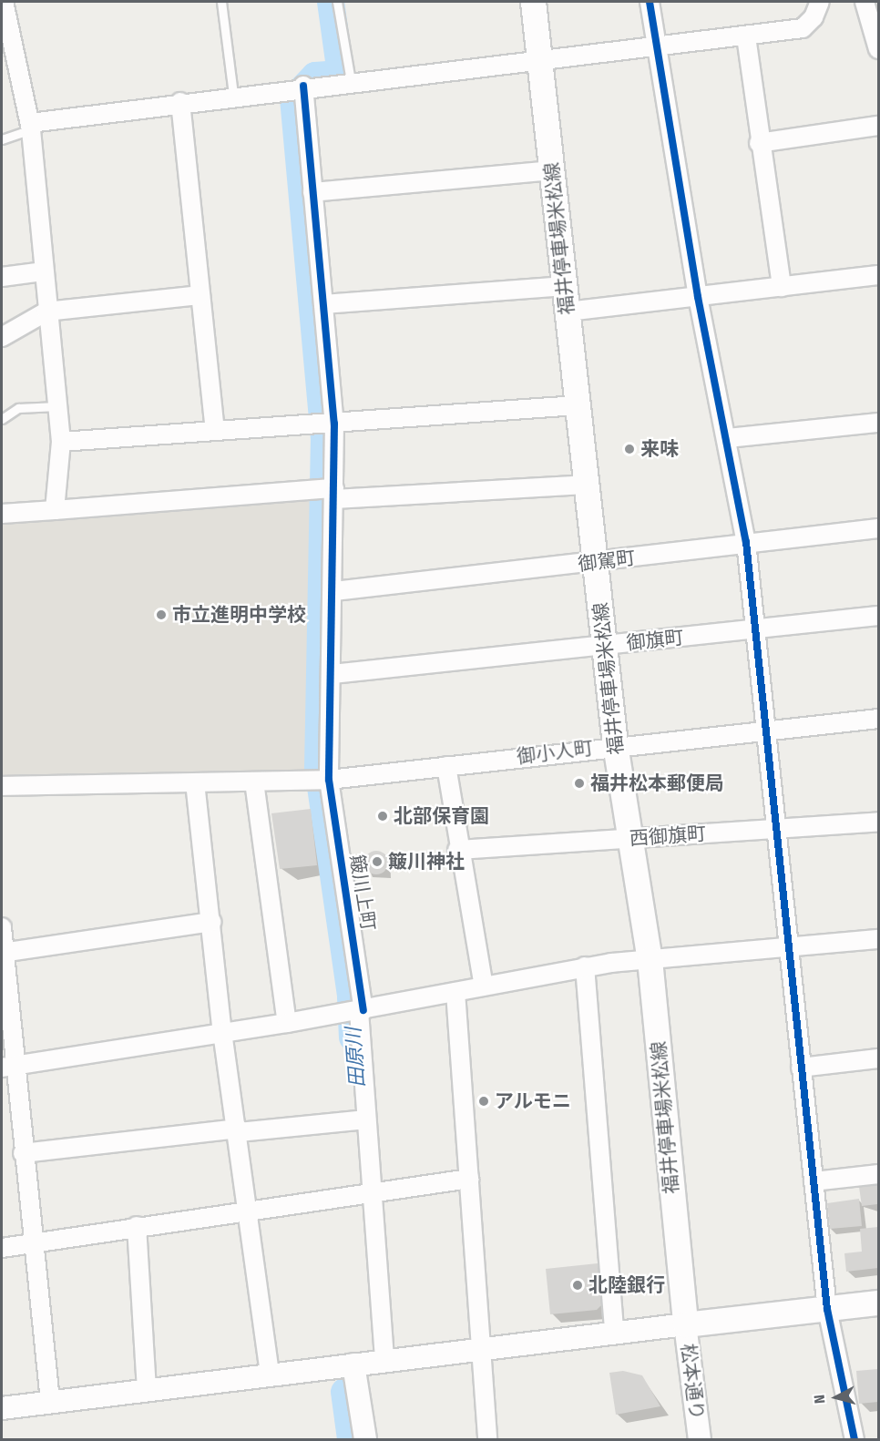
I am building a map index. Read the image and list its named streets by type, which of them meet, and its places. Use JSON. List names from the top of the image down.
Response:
{
  "streets": {
    "main road": ["福井停車場米松線"],
    "street": [
      "御駕町",
      "御旗町",
      "御小人町",
      "西御旗町",
      "簸川上町",
      "松本通り"
    ]
  },
  "crossings": [
    ["福井停車場米松線", "御駕町"],
    ["福井停車場米松線", "御旗町"],
    ["福井停車場米松線", "御小人町"],
    ["福井停車場米松線", "西御旗町"],
    ["福井停車場米松線", "松本通り"],
    ["御駕町", "簸川上町"],
    ["御旗町", "簸川上町"],
    ["御小人町", "簸川上町"]
  ],
  "water": ["田原川"],
  "places": [
    "来味",
    "市立進明中学校",
    "福井松本郵便局",
    "北部保育園",
    "簸川神社",
    "アルモニ",
    "北陸銀行"
  ],
  "north": "left"
}
